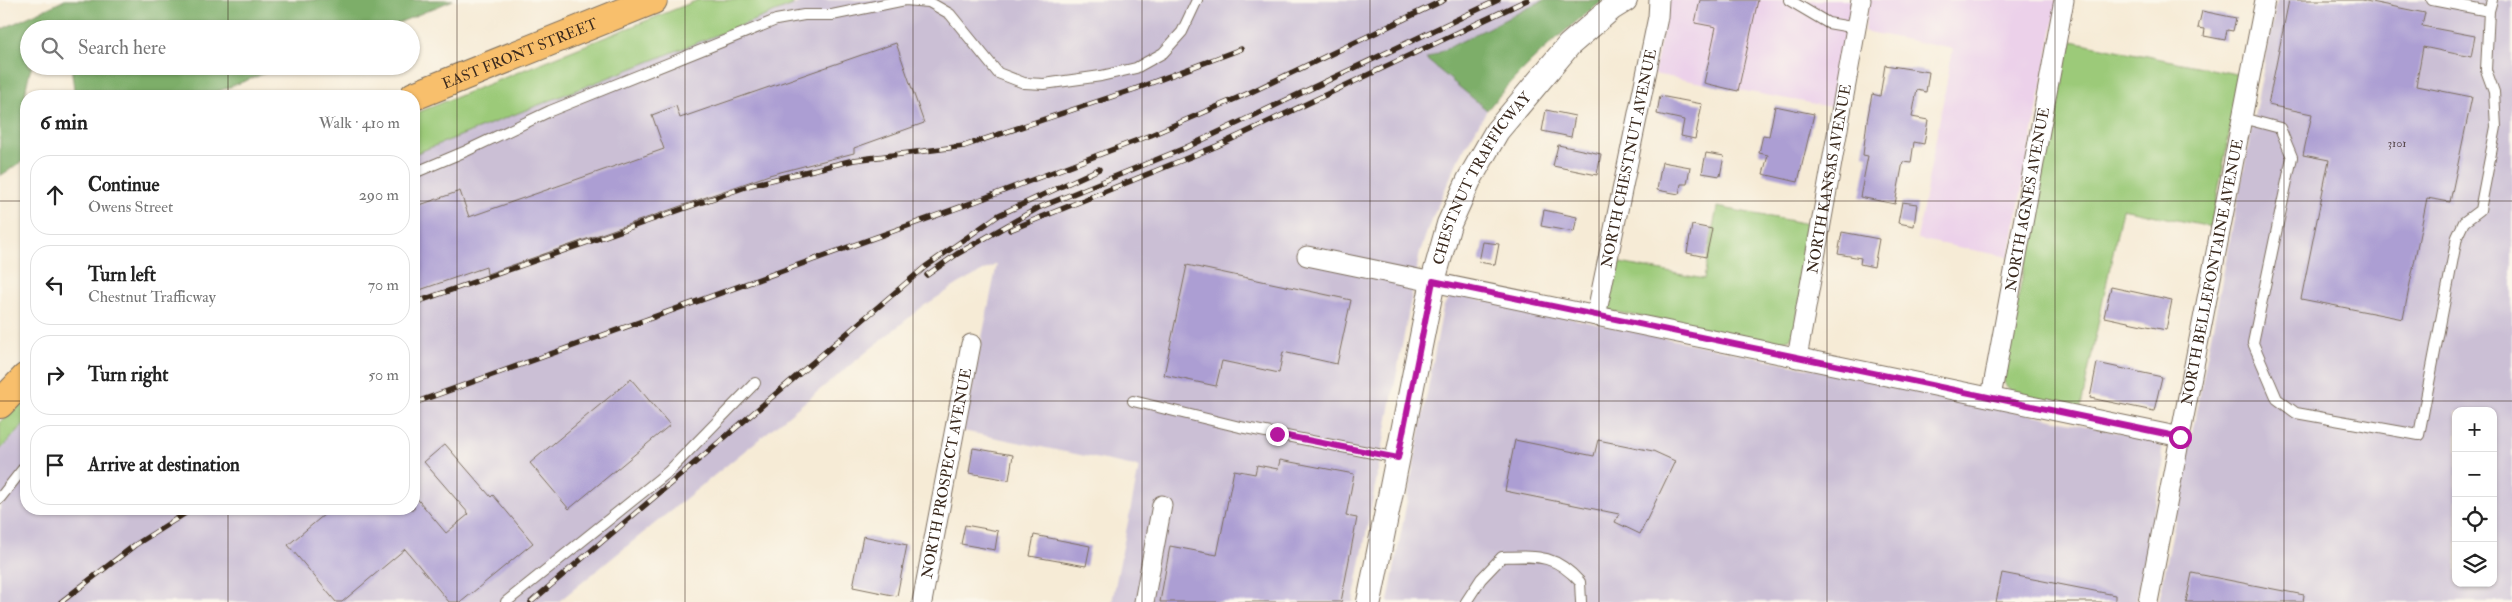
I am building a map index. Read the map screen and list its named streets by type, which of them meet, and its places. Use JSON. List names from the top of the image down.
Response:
{
  "streets": {
    "main road": ["EAST FRONT STREET"],
    "street": [
      "NORTH CHESTNUT AVENUE",
      "CHESTNUT TRAFFICWAY",
      "NORTH KANSAS AVENUE",
      "NORTH AGNES AVENUE",
      "NORTH BELLEFONTAINE AVENUE",
      "NORTH PROSPECT AVENUE"
    ]
  },
  "house_numbers": ["3101"],
  "page": {
    "search": "Search here",
    "heading": ["6 min", "Walk · 410 m"],
    "list": [
      ["Continue", "Owens Street", "290 m"],
      ["Turn left", "Chestnut Trafficway", "70 m"],
      ["Turn right", "50 m"],
      "Arrive at destination"
    ],
    "map_buttons": ["+", "−"]
  }
}
